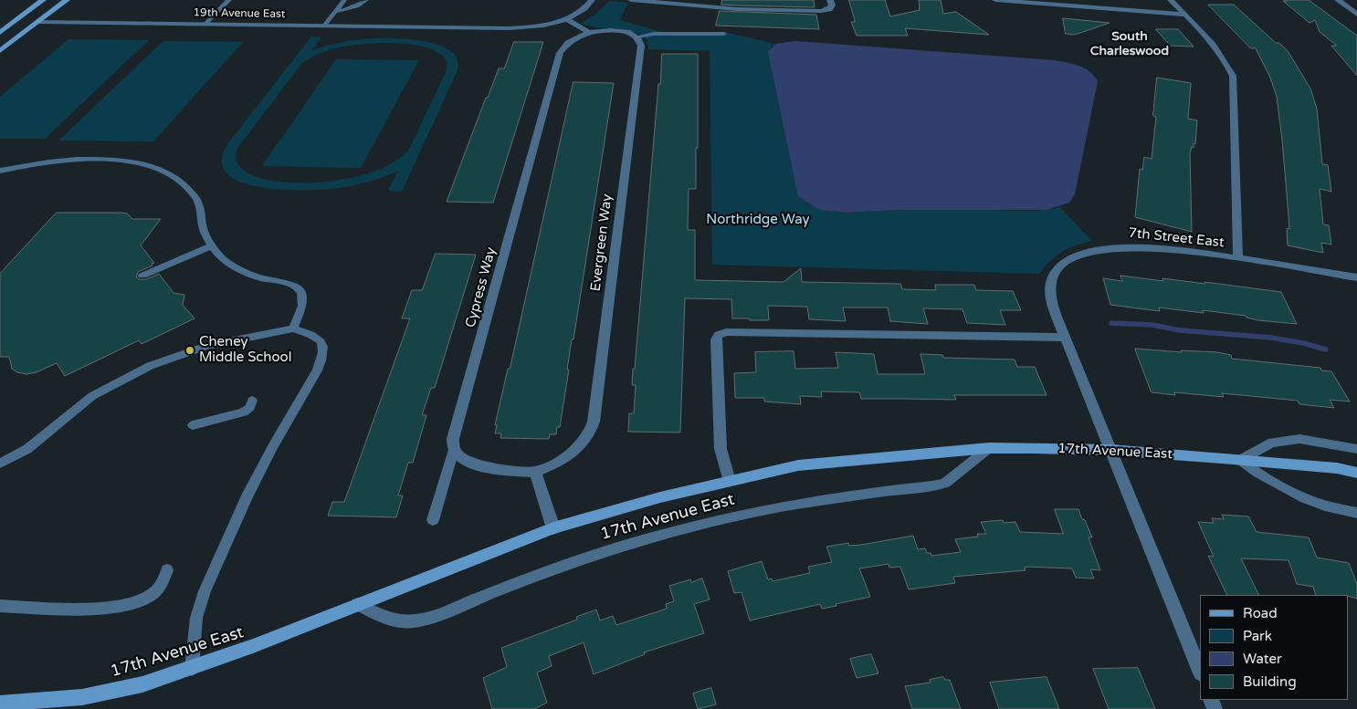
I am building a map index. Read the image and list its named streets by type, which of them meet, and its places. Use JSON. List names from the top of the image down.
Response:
{
  "streets": {
    "street": [
      "19th Avenue East",
      "7th Street East",
      "Evergreen Way",
      "Cypress Way",
      "17th Avenue East"
    ]
  },
  "crossings": [
    ["7th Street East", "17th Avenue East"]
  ],
  "districts": ["South Charleswood"],
  "parks": ["Northridge Way"],
  "places": ["Cheney Middle School"],
  "legend": [
    "Road",
    "Park",
    "Water",
    "Building"
  ]
}
